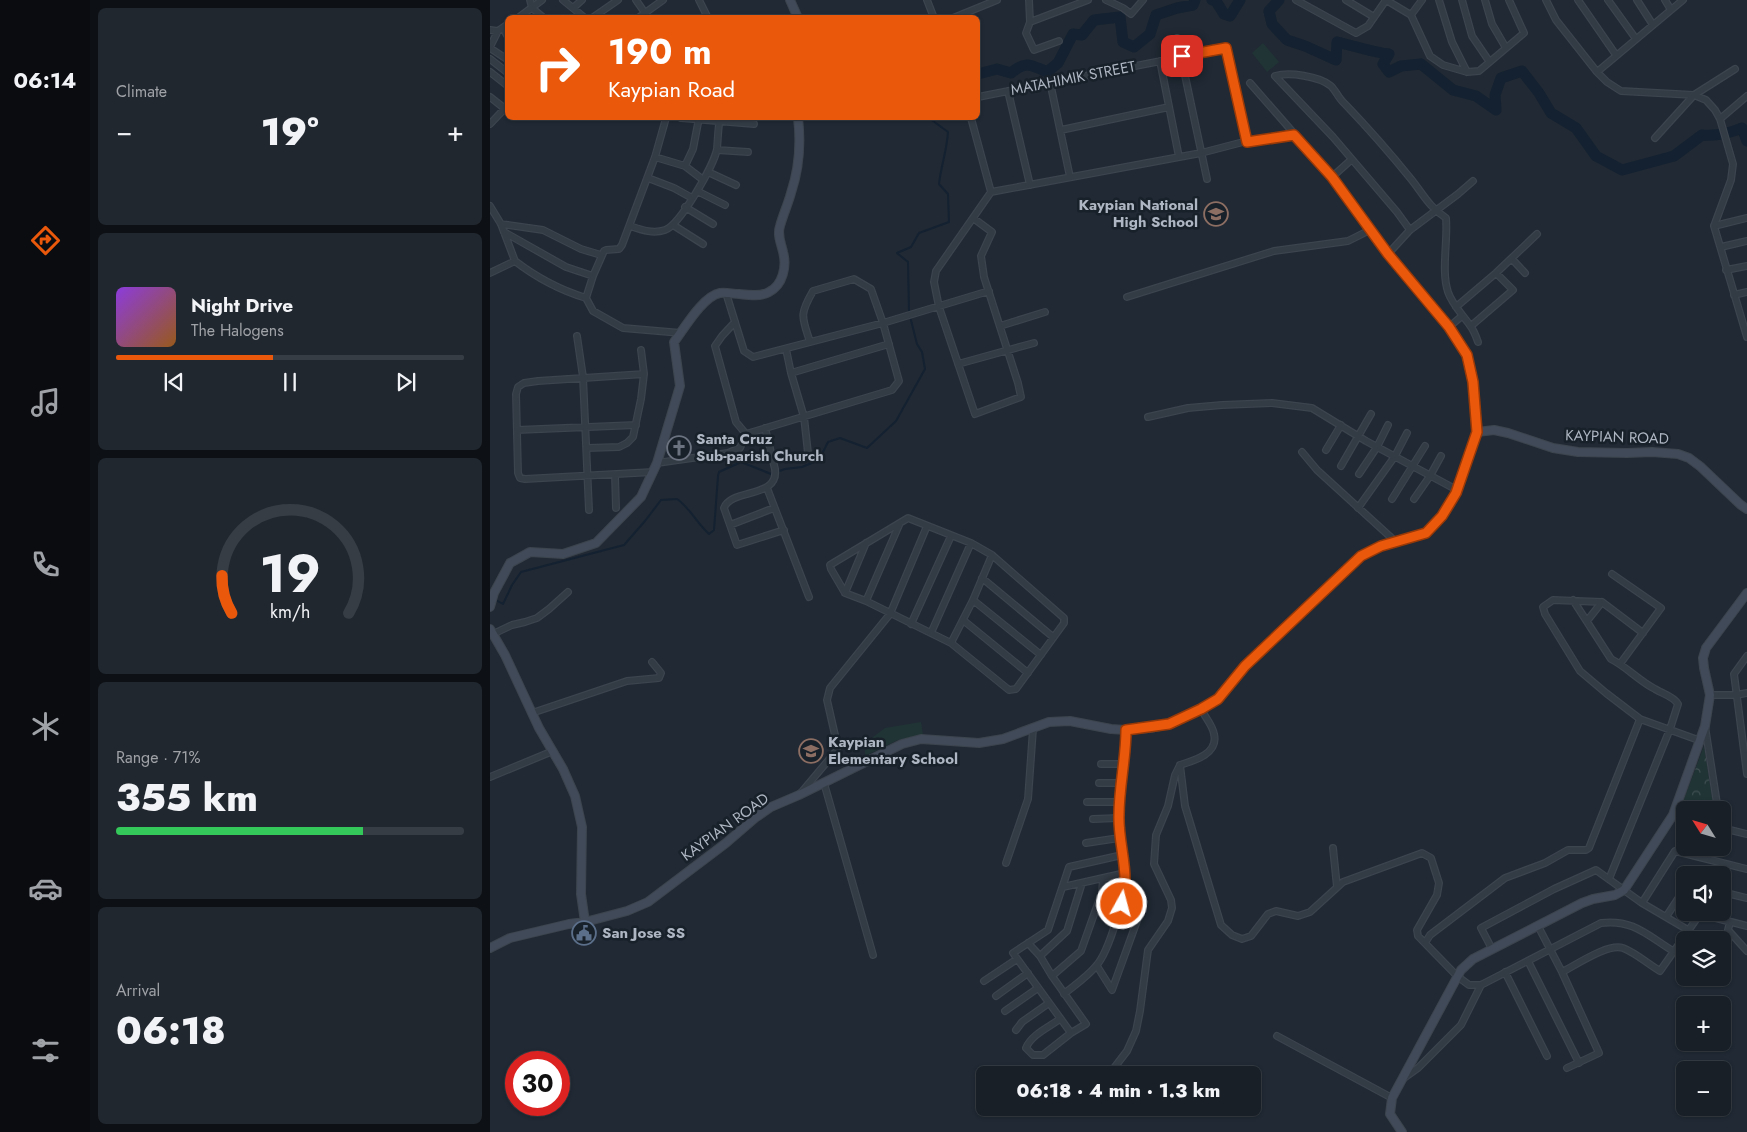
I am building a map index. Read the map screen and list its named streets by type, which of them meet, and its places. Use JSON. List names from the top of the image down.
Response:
{
  "streets": {
    "street": ["MATAHIMIK STREET", "KAYPIAN ROAD"]
  },
  "places": {
    "school or university": ["Kaypian National High School", "Kaypian Elementary School"],
    "church": ["Santa Cruz Sub-parish Church"],
    "public building": ["San Jose SS"]
  },
  "north": "top left",
  "page": {
    "tabs": "06:14",
    "tile": [
      "Climate",
      ["Range · 71%", "355 km"],
      ["Arrival", "06:18"]
    ],
    "turn": ["190 m", "Kaypian Road"],
    "heat": ["−", "19°", "+"],
    "song": ["Night Drive", "The Halogens"],
    "map_buttons": ["+", "−"],
    "limit": "30",
    "trip": "06:18 · 4 min · 1.3 km",
    "gauge": ["19", "km/h"]
  }
}
